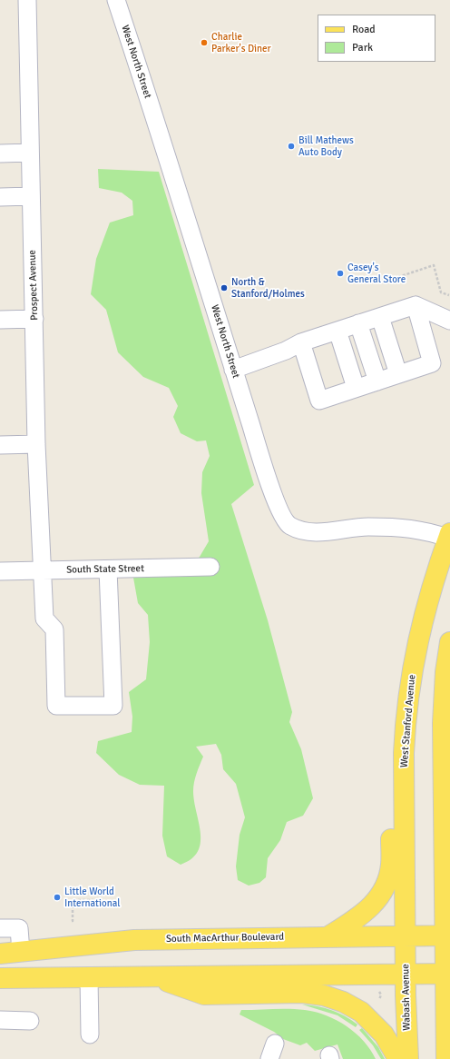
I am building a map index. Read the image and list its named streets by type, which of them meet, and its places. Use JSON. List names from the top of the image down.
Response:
{
  "streets": {
    "main road": ["West Stanford Avenue", "South MacArthur Boulevard", "Wabash Avenue"],
    "street": ["West North Street", "Prospect Avenue", "South State Street"]
  },
  "crossings": [
    ["West North Street", "West Stanford Avenue"],
    ["Prospect Avenue", "South State Street"],
    ["West Stanford Avenue", "South MacArthur Boulevard"],
    ["West Stanford Avenue", "Wabash Avenue"],
    ["South MacArthur Boulevard", "Wabash Avenue"]
  ],
  "places": [
    "Charlie Parker's Diner",
    "Bill Mathews Auto Body",
    "Casey's General Store",
    "North & Stanford/Holmes",
    "Little World International"
  ],
  "legend": ["Road", "Park"]
}
